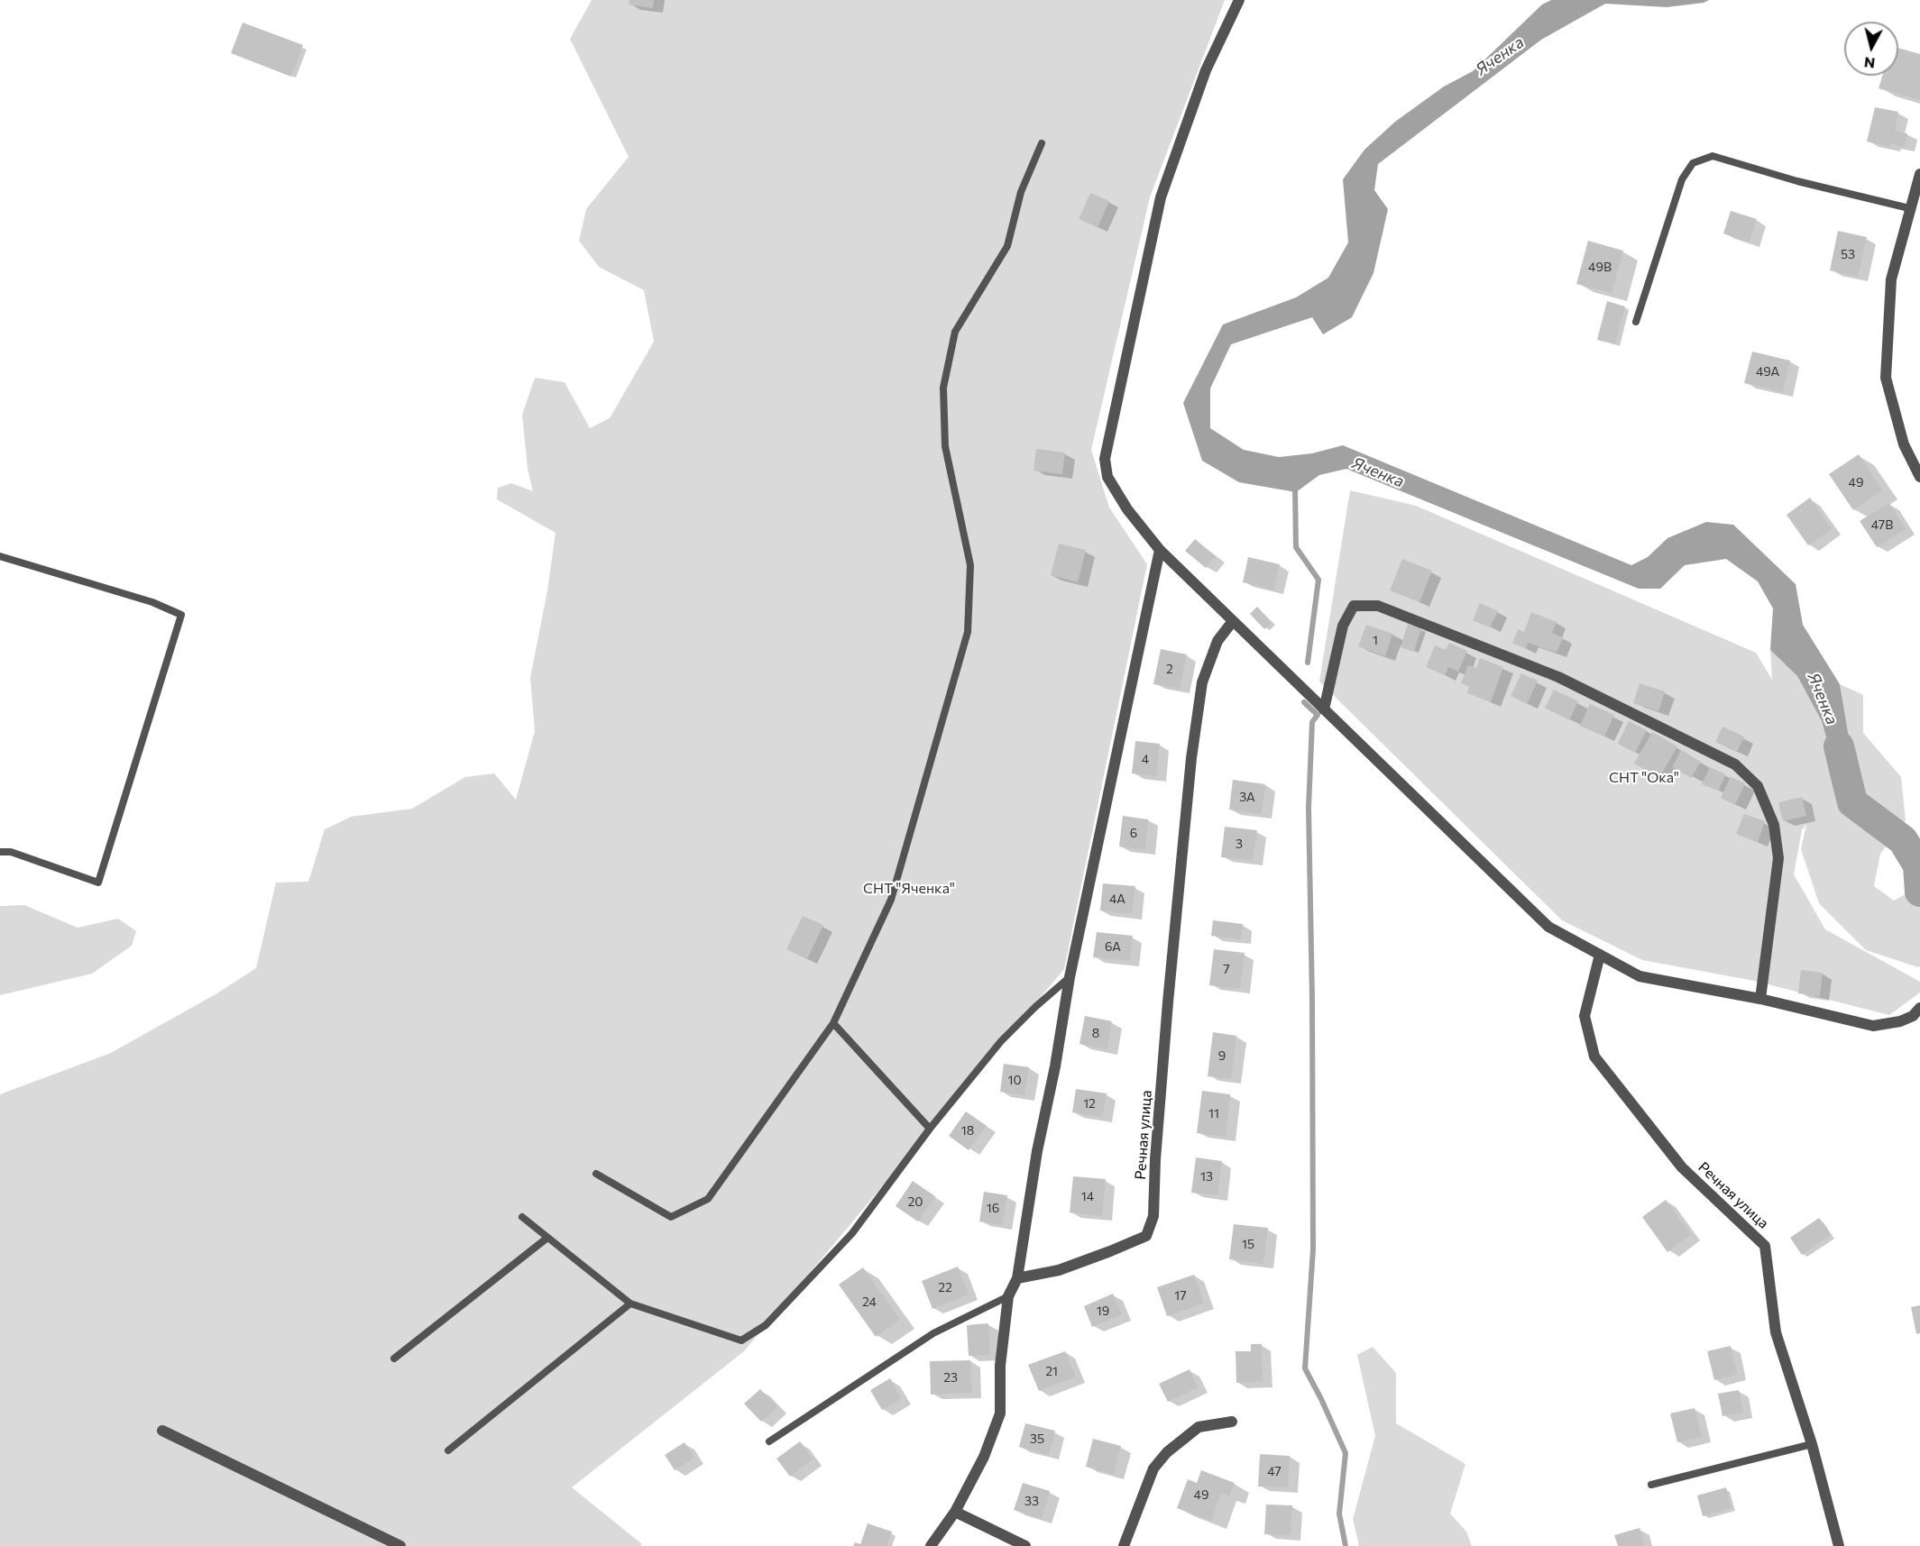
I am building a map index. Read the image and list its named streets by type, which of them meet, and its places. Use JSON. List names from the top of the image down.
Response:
{
  "streets": {
    "street": ["Речная улица"]
  },
  "water": ["Яченка"],
  "parks": ["СНТ \"Ока\"", "СНТ \"Яченка\""],
  "house_numbers": [
    "53",
    "49В",
    "49А",
    "49",
    "47В",
    "1",
    "2",
    "4",
    "3А",
    "6",
    "3",
    "4А",
    "6А",
    "7",
    "8",
    "9",
    "10",
    "12",
    "11",
    "18",
    "13",
    "14",
    "20",
    "16",
    "15",
    "22",
    "17",
    "24",
    "19",
    "21",
    "23",
    "35",
    "47",
    "49",
    "33"
  ],
  "north": "bottom"
}
